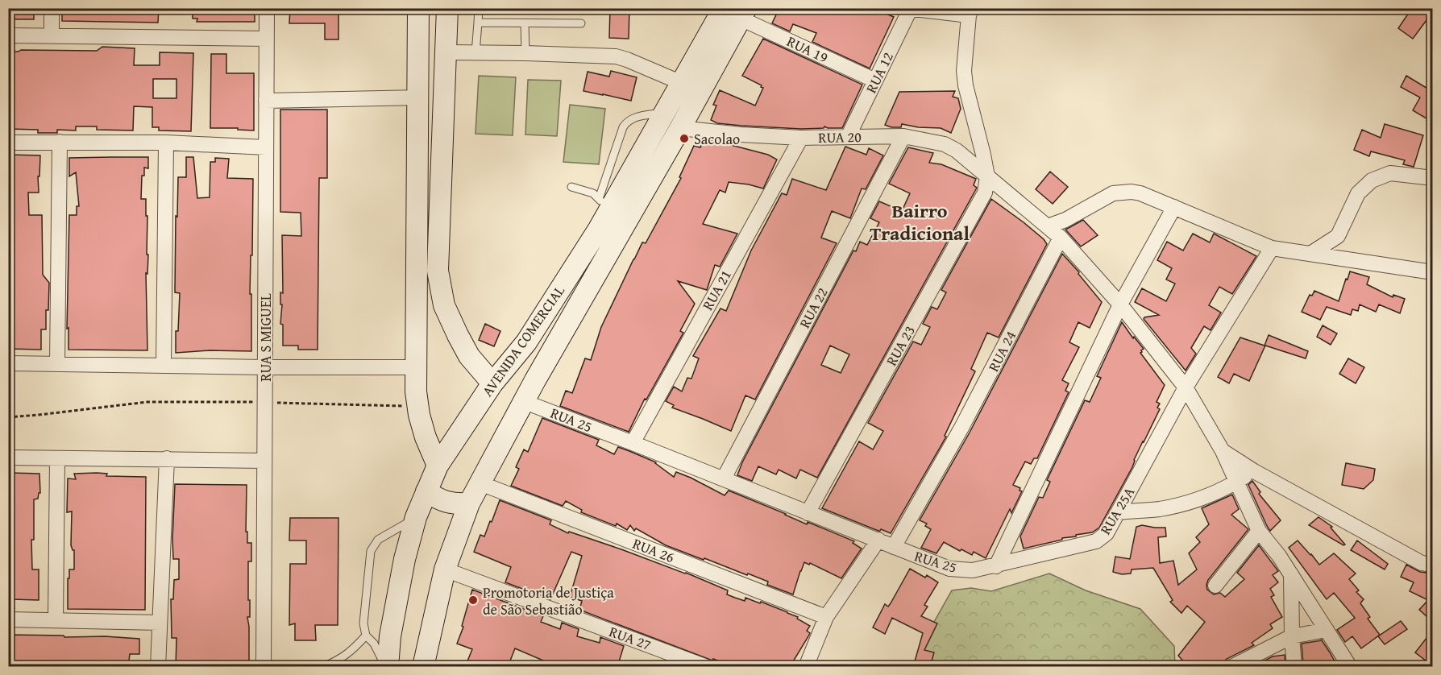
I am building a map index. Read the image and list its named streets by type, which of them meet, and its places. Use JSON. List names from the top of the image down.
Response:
{
  "streets": {
    "street": [
      "RUA 19",
      "RUA 12",
      "RUA 20",
      "RUA 21",
      "RUA 22",
      "RUA S MIGUEL",
      "AVENIDA COMERCIAL",
      "RUA 23",
      "RUA 24",
      "RUA 25",
      "RUA 25A",
      "RUA 26",
      "RUA 27"
    ]
  },
  "crossings": [
    ["RUA 19", "RUA 12"],
    ["RUA 19", "AVENIDA COMERCIAL"],
    ["RUA 12", "RUA 20"],
    ["RUA 20", "RUA 21"],
    ["RUA 20", "RUA 22"],
    ["RUA 20", "AVENIDA COMERCIAL"],
    ["RUA 20", "RUA 23"],
    ["RUA 21", "RUA 25"],
    ["RUA 22", "RUA 25"],
    ["AVENIDA COMERCIAL", "RUA 25"],
    ["AVENIDA COMERCIAL", "RUA 26"],
    ["AVENIDA COMERCIAL", "RUA 27"],
    ["RUA 23", "RUA 25"],
    ["RUA 24", "RUA 25"],
    ["RUA 25", "RUA 25A"]
  ],
  "districts": ["Bairro Tradicional"],
  "places": ["Sacolao", "Promotoria de Justiça de São Sebastião"]
}
